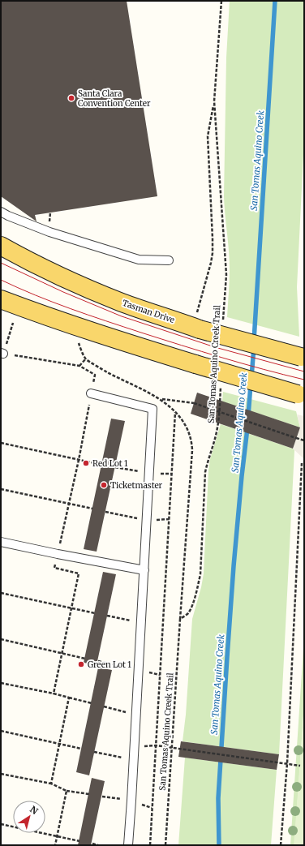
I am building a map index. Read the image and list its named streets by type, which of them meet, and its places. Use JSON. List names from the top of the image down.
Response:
{
  "streets": {
    "main road": ["Tasman Drive"],
    "path": ["San Tomas Aquino Creek Trail"]
  },
  "water": ["San Tomas Aquino Creek"],
  "places": [
    "Santa Clara Convention Center",
    "Red Lot 1",
    "Ticketmaster",
    "Green Lot 1"
  ],
  "north": "top right"
}
